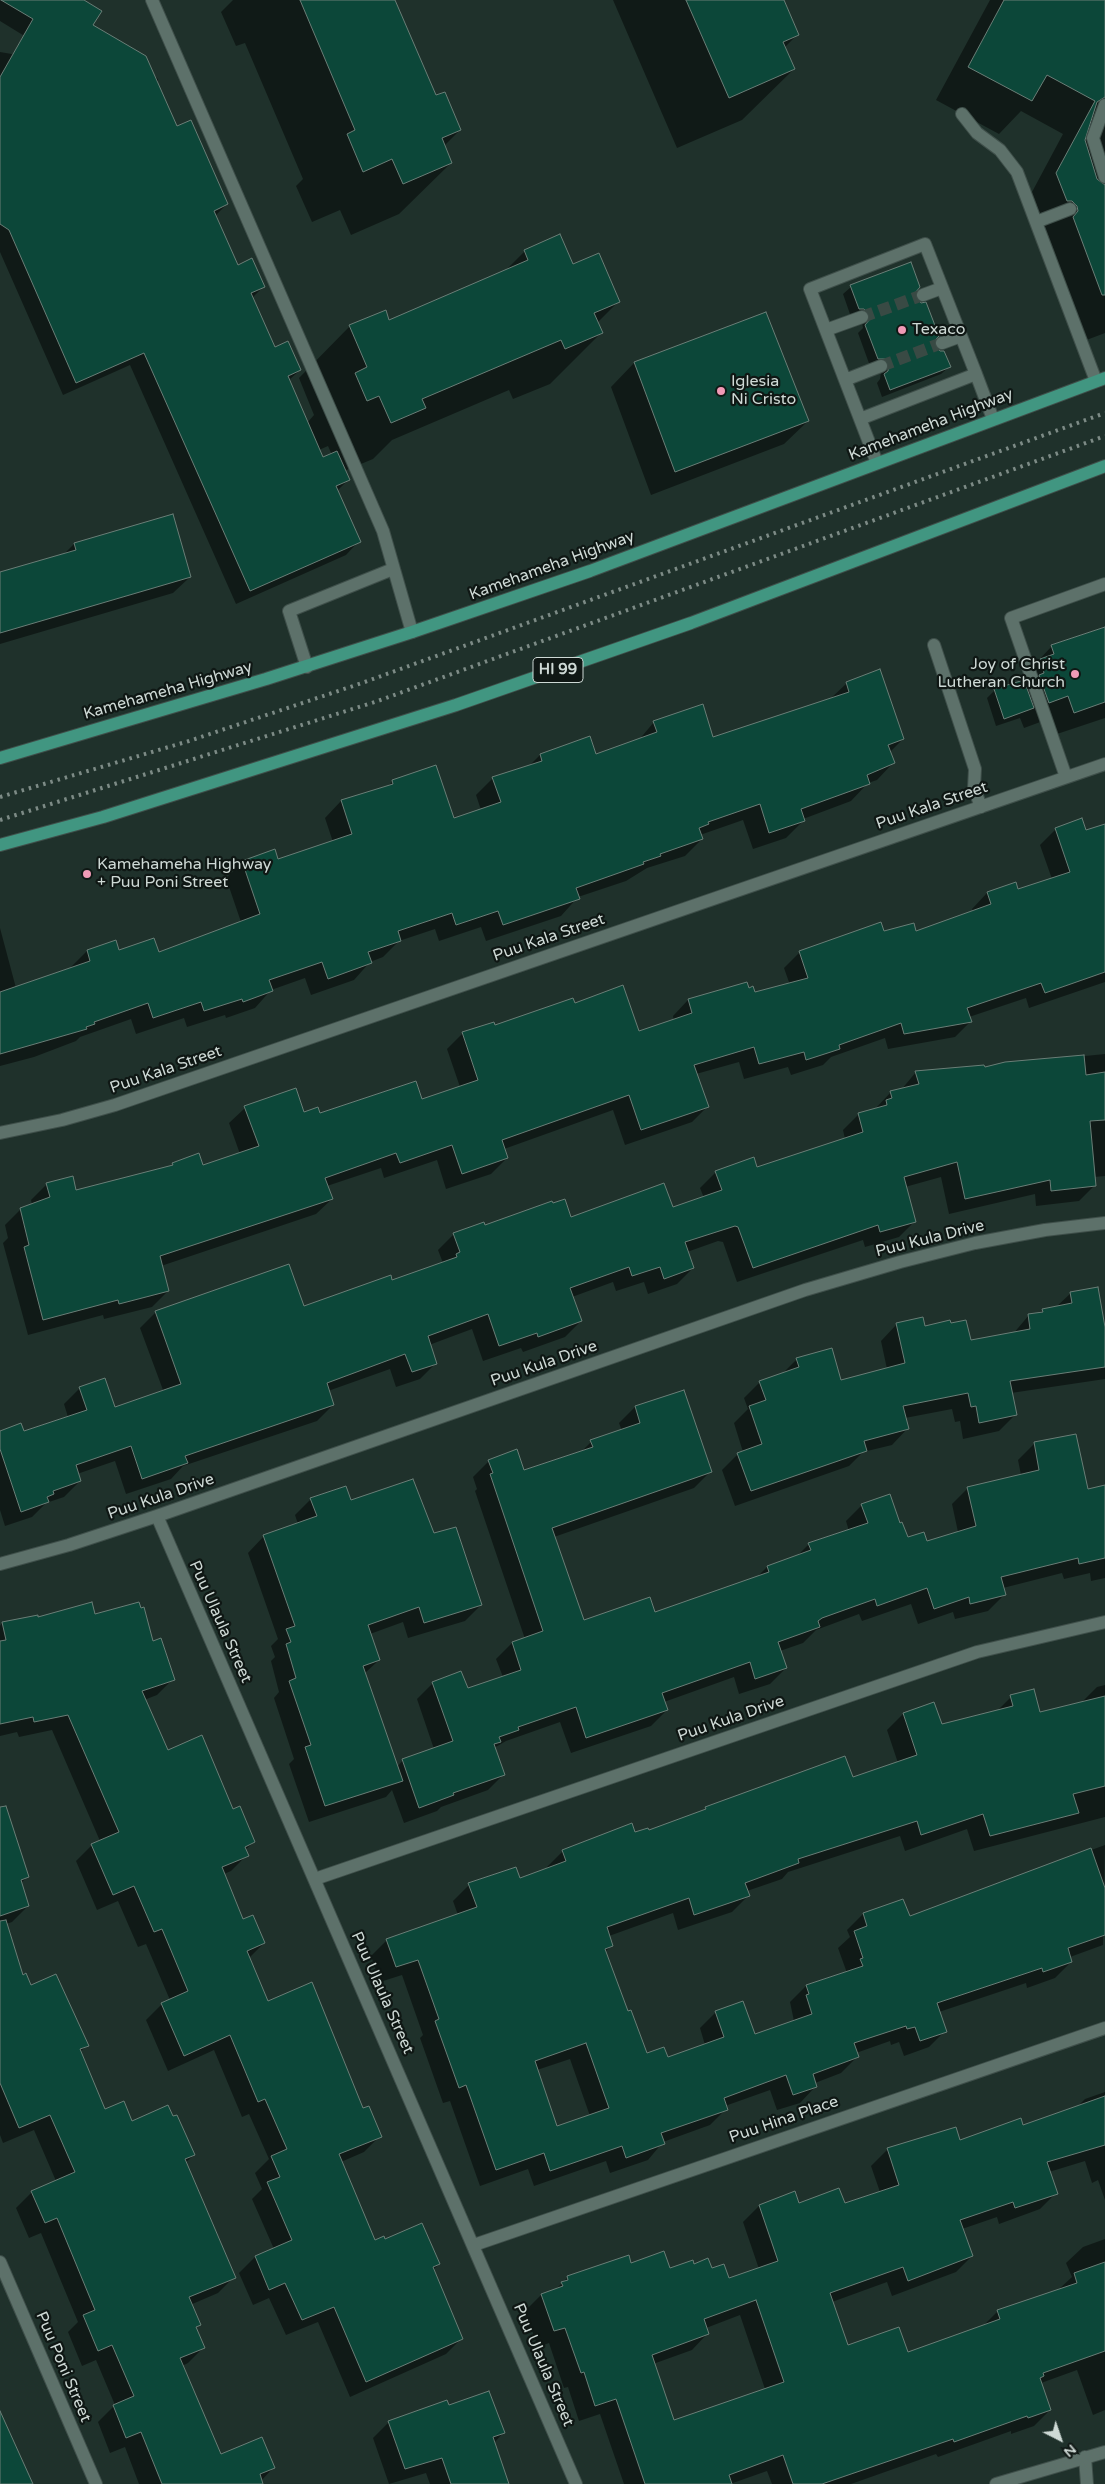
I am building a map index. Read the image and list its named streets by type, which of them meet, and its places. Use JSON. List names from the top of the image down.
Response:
{
  "streets": {
    "main road": ["Kamehameha Highway", "HI 99"],
    "street": [
      "Puu Kala Street",
      "Puu Kula Drive",
      "Puu Ulaula Street",
      "Puu Hina Place",
      "Puu Poni Street"
    ]
  },
  "crossings": [
    ["Puu Kula Drive", "Puu Ulaula Street"],
    ["Puu Ulaula Street", "Puu Hina Place"]
  ],
  "places": [
    "Texaco",
    "Iglesia Ni Cristo",
    "Joy of Christ Lutheran Church",
    "Kamehameha Highway + Puu Poni Street"
  ],
  "north": "bottom right"
}
